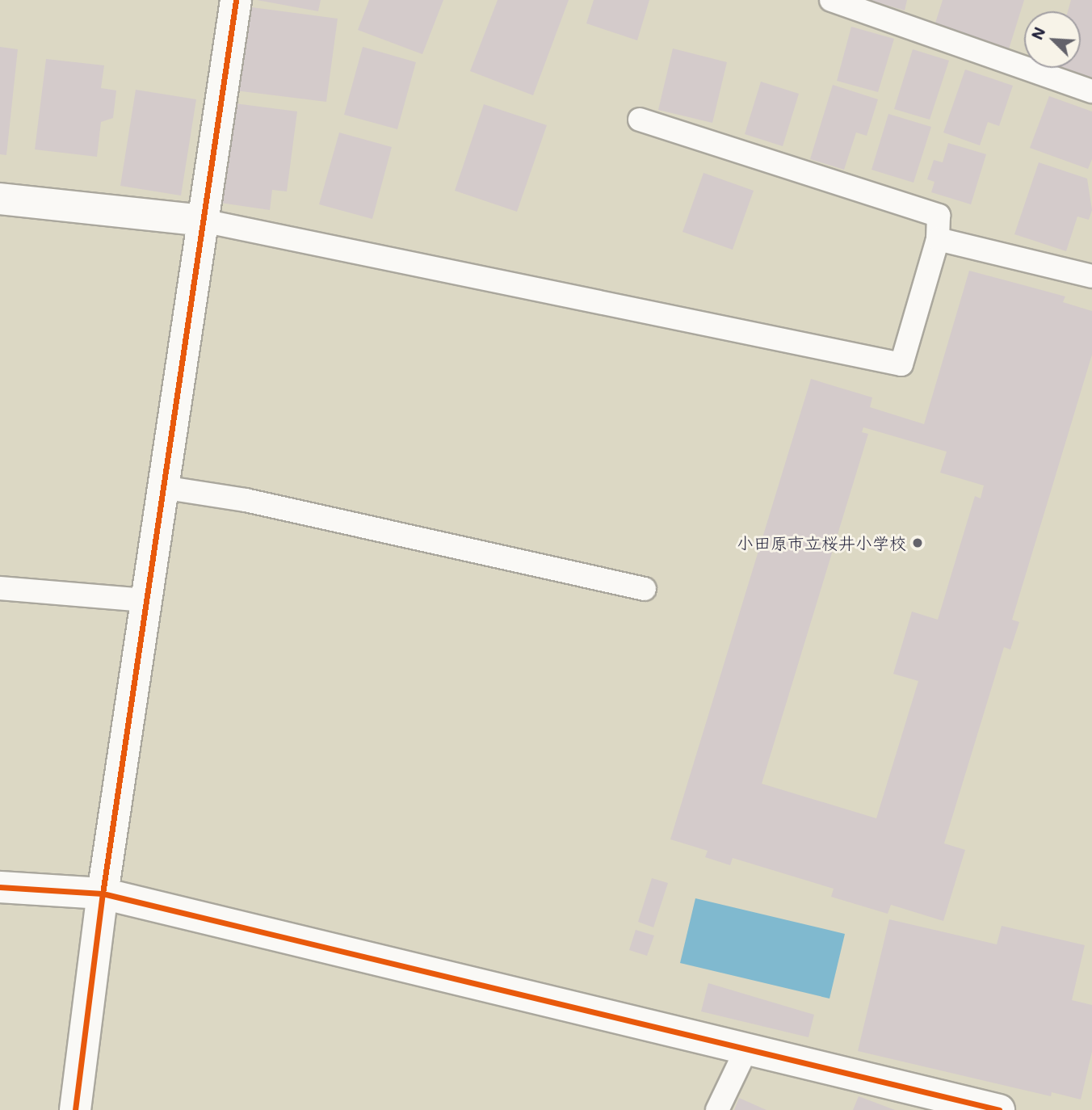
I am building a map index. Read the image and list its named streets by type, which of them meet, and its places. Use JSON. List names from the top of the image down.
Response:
{
  "places": ["小田原市立桜井小学校"],
  "north": "top left"
}
